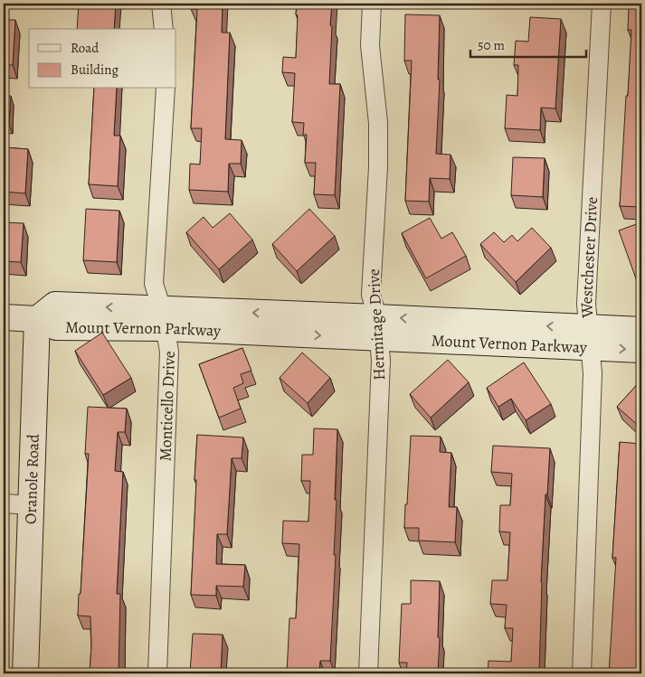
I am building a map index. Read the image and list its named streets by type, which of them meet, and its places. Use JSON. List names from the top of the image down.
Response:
{
  "streets": {
    "street": [
      "Westchester Drive",
      "Hermitage Drive",
      "Mount Vernon Parkway",
      "Monticello Drive",
      "Oranole Road"
    ]
  },
  "crossings": [
    ["Westchester Drive", "Mount Vernon Parkway"],
    ["Hermitage Drive", "Mount Vernon Parkway"],
    ["Mount Vernon Parkway", "Monticello Drive"],
    ["Mount Vernon Parkway", "Oranole Road"]
  ],
  "legend": ["Road", "Building"],
  "scale_bar": "50 m"
}
